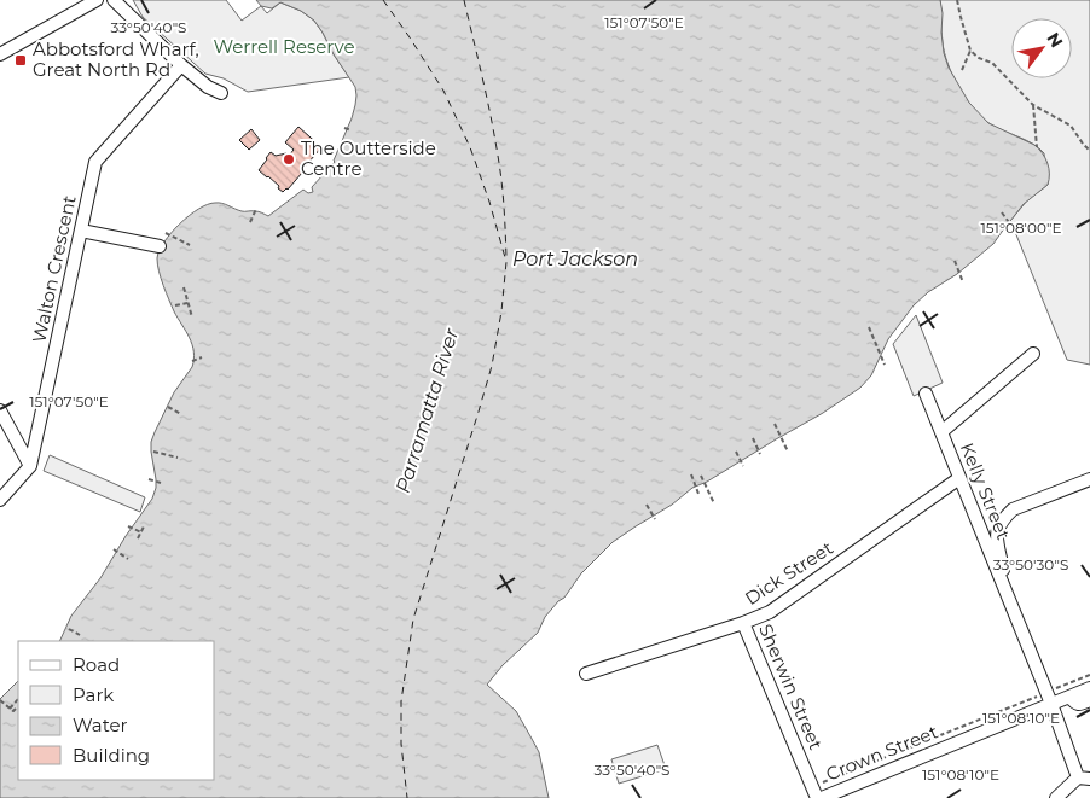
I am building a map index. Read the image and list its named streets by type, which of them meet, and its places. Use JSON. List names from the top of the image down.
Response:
{
  "streets": {
    "street": [
      "Walton Crescent",
      "Kelly Street",
      "Dick Street",
      "Sherwin Street",
      "Crown Street"
    ]
  },
  "crossings": [
    ["Kelly Street", "Dick Street"],
    ["Kelly Street", "Crown Street"],
    ["Dick Street", "Sherwin Street"]
  ],
  "water": ["Port Jackson", "Parramatta River"],
  "parks": ["Werrell Reserve"],
  "places": {
    "transit": ["Abbotsford Wharf, Great North Rd"],
    "other": ["The Outterside Centre"]
  },
  "legend": [
    "Road",
    "Park",
    "Water",
    "Building"
  ],
  "north": "top right",
  "coordinates": [
    "151°07'50\"E",
    "33°50'40\"S",
    "151°08'00\"E",
    "33°50'30\"S",
    "151°08'10\"E"
  ]
}
